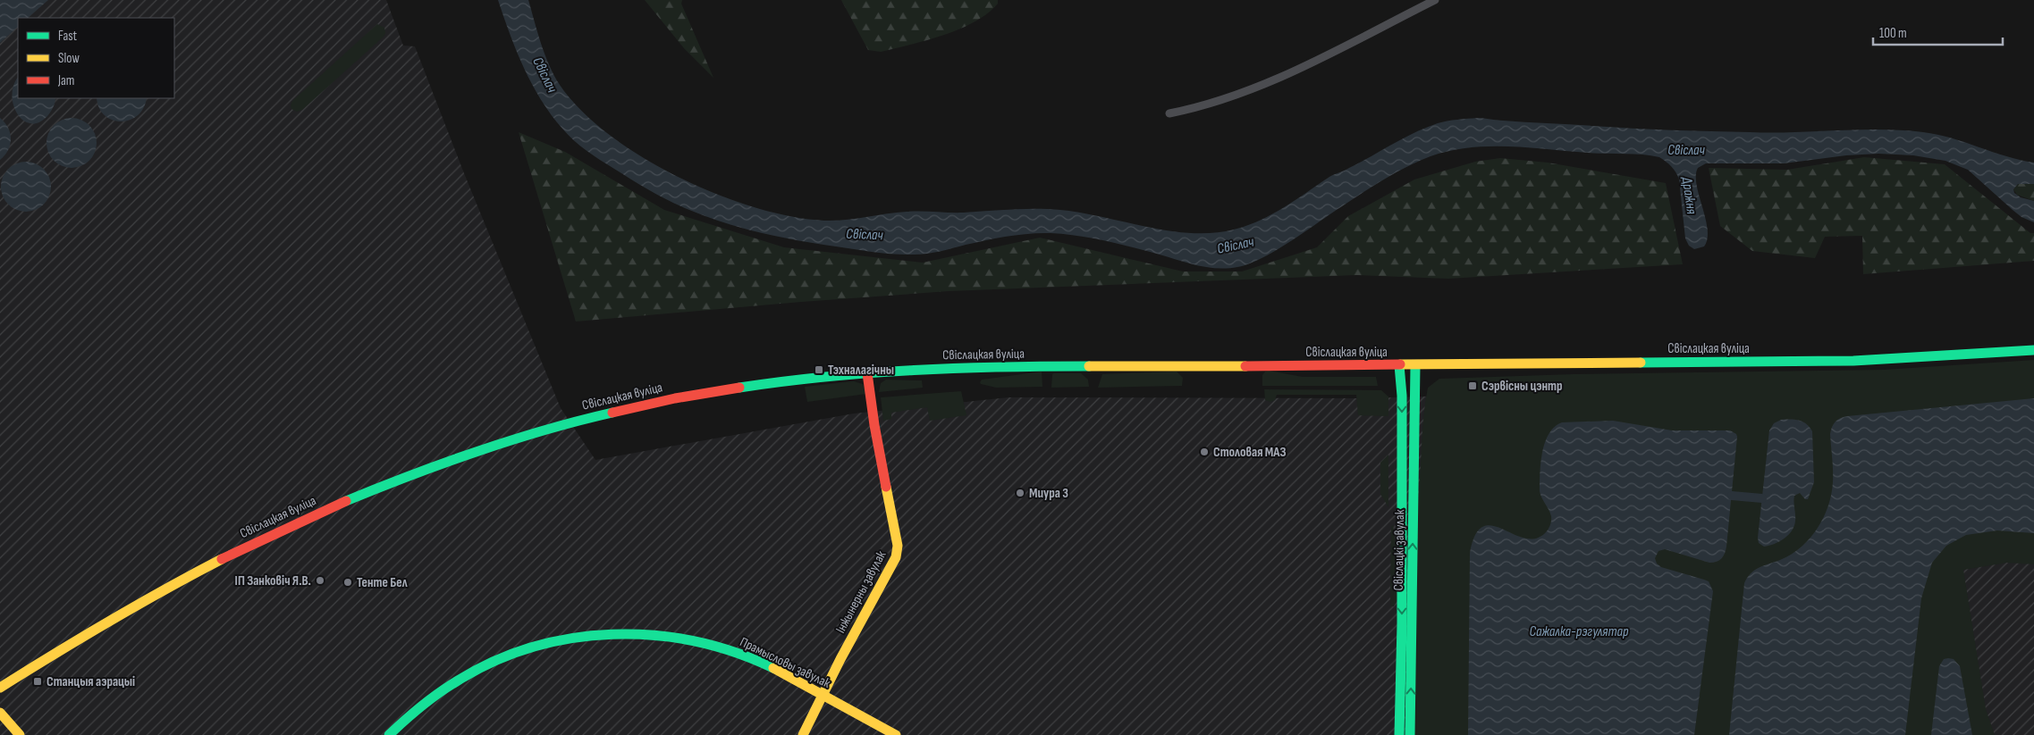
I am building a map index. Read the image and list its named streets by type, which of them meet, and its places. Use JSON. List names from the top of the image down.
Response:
{
  "streets": {
    "street": [
      "Свіслацкая вуліца",
      "Свіслацкі завулак",
      "Інжынерны завулак",
      "Прамысловы завулак"
    ]
  },
  "crossings": [
    ["Свіслацкая вуліца", "Свіслацкі завулак"],
    ["Свіслацкая вуліца", "Інжынерны завулак"],
    ["Інжынерны завулак", "Прамысловы завулак"]
  ],
  "water": ["Свіслач", "Дражня", "Сажалка-рэгулятар"],
  "places": {
    "transit": ["Тэхналагічны", "Сэрвісны цэнтр", "Станцыя аэрацыі"],
    "other": [
      "Столовая МАЗ",
      "Миура 3",
      "ІП Занковіч Я.В.",
      "Тенте Бел"
    ]
  },
  "legend": ["Fast", "Slow", "Jam"],
  "scale_bar": "100 m"
}
